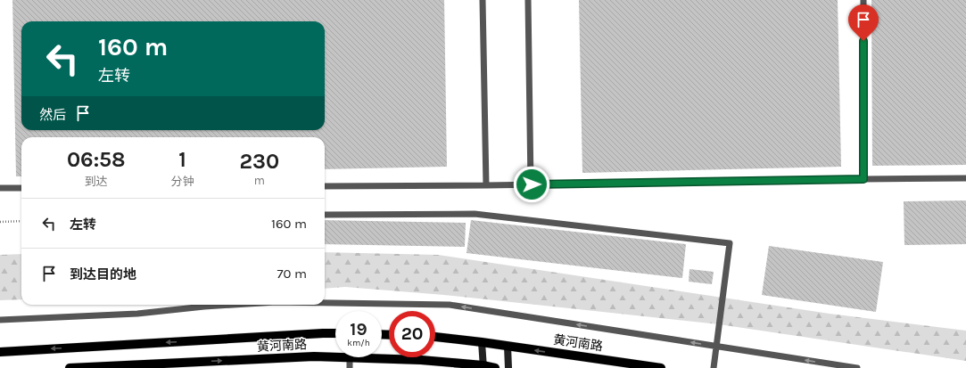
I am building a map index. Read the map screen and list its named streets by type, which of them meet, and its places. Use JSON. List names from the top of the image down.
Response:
{
  "streets": {
    "main road": ["黄河南路"]
  },
  "page": {
    "turn": ["160 m", "左转"],
    "then": "然后",
    "eta": [
      "06:58",
      "到达",
      "1",
      "分钟",
      "230",
      "m"
    ],
    "list": [
      {
        "name": "左转",
        "value": "160 m"
      },
      {
        "name": "到达目的地",
        "value": "70 m"
      }
    ],
    "speed": "19 km/h",
    "limit": "20"
  }
}
